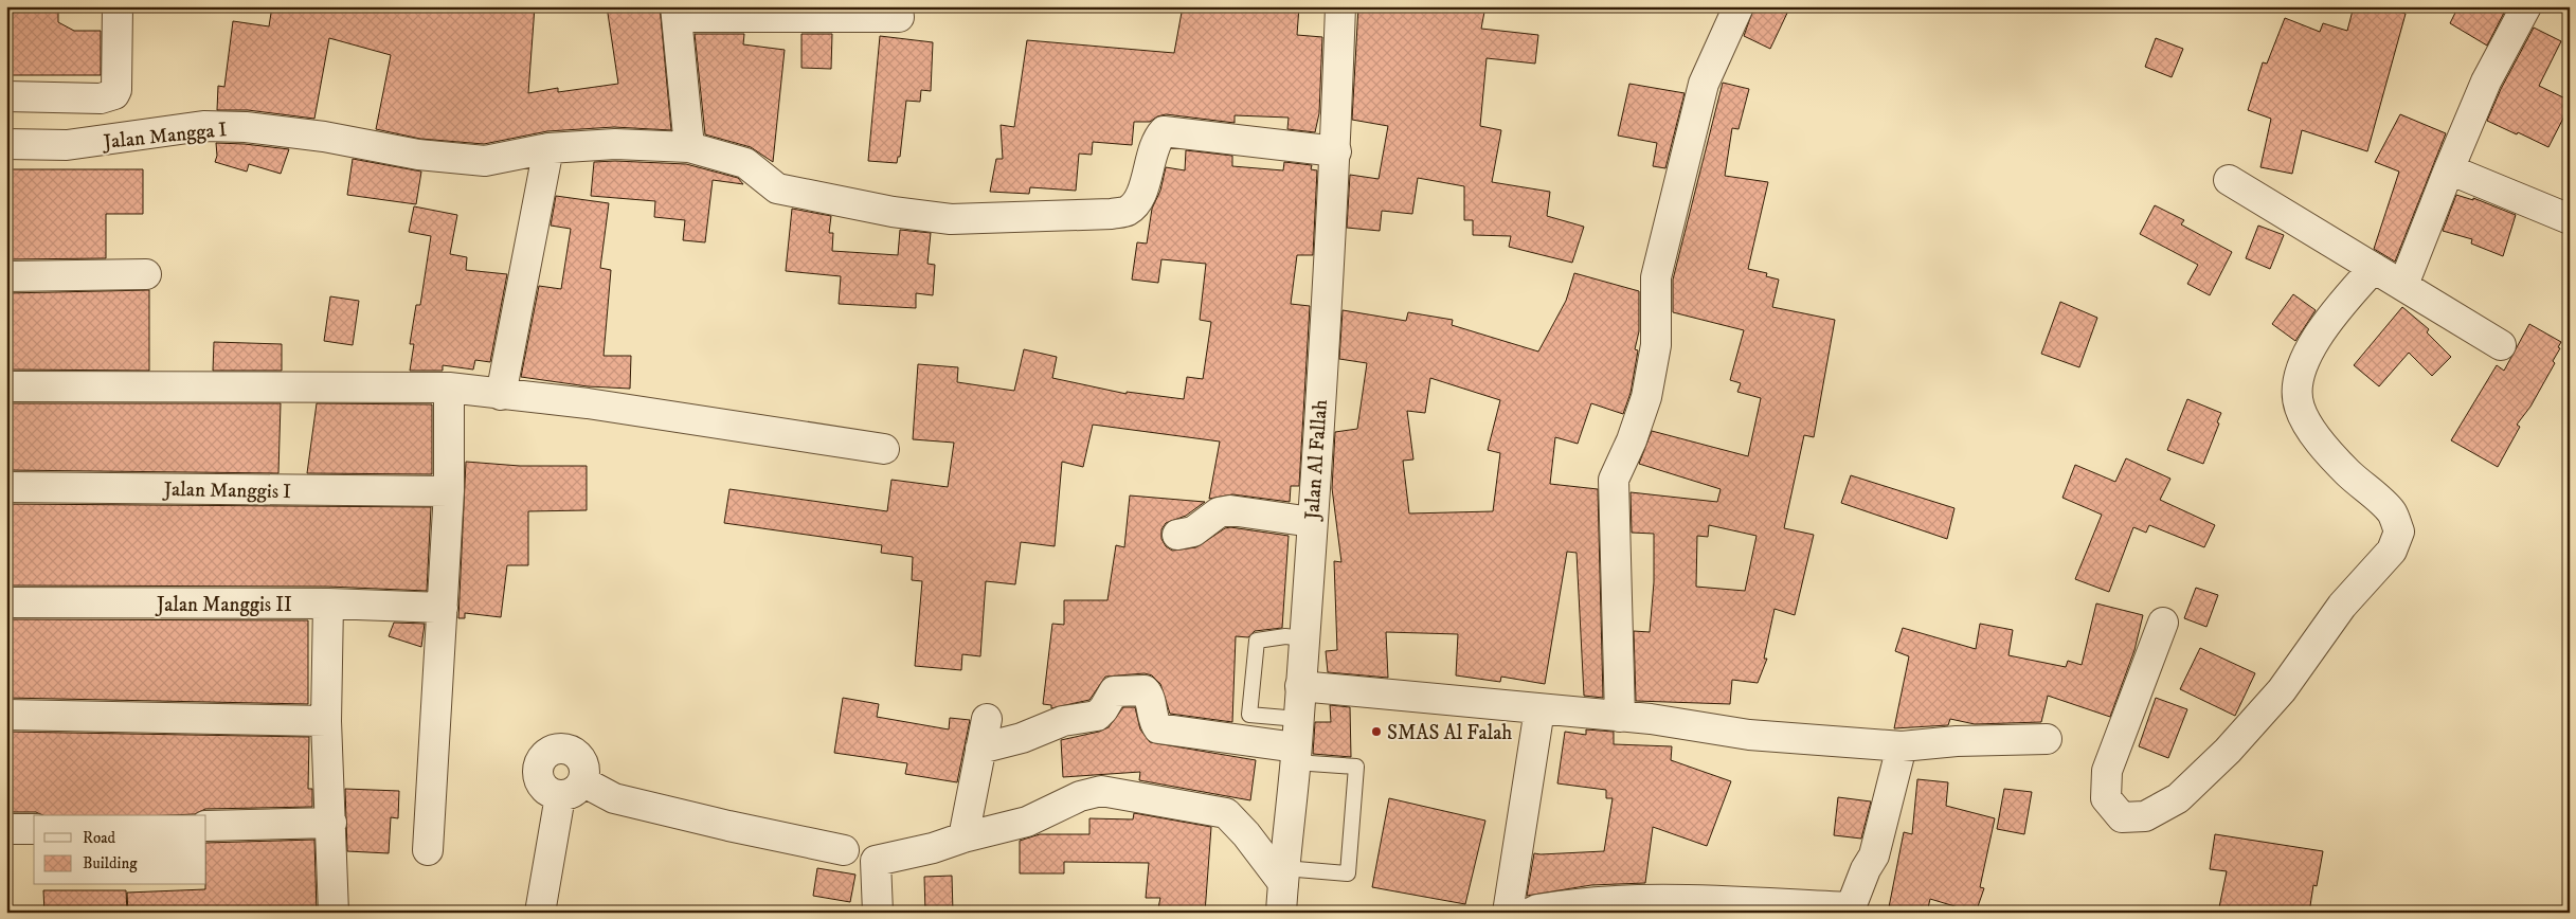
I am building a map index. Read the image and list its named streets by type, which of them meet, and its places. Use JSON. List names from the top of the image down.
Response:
{
  "streets": {
    "street": [
      "Jalan Mangga I",
      "Jalan Al Fallah",
      "Jalan Manggis I",
      "Jalan Manggis II"
    ]
  },
  "crossings": [
    ["Jalan Mangga I", "Jalan Al Fallah"]
  ],
  "places": ["SMAS Al Falah"],
  "legend": ["Road", "Building"]
}
